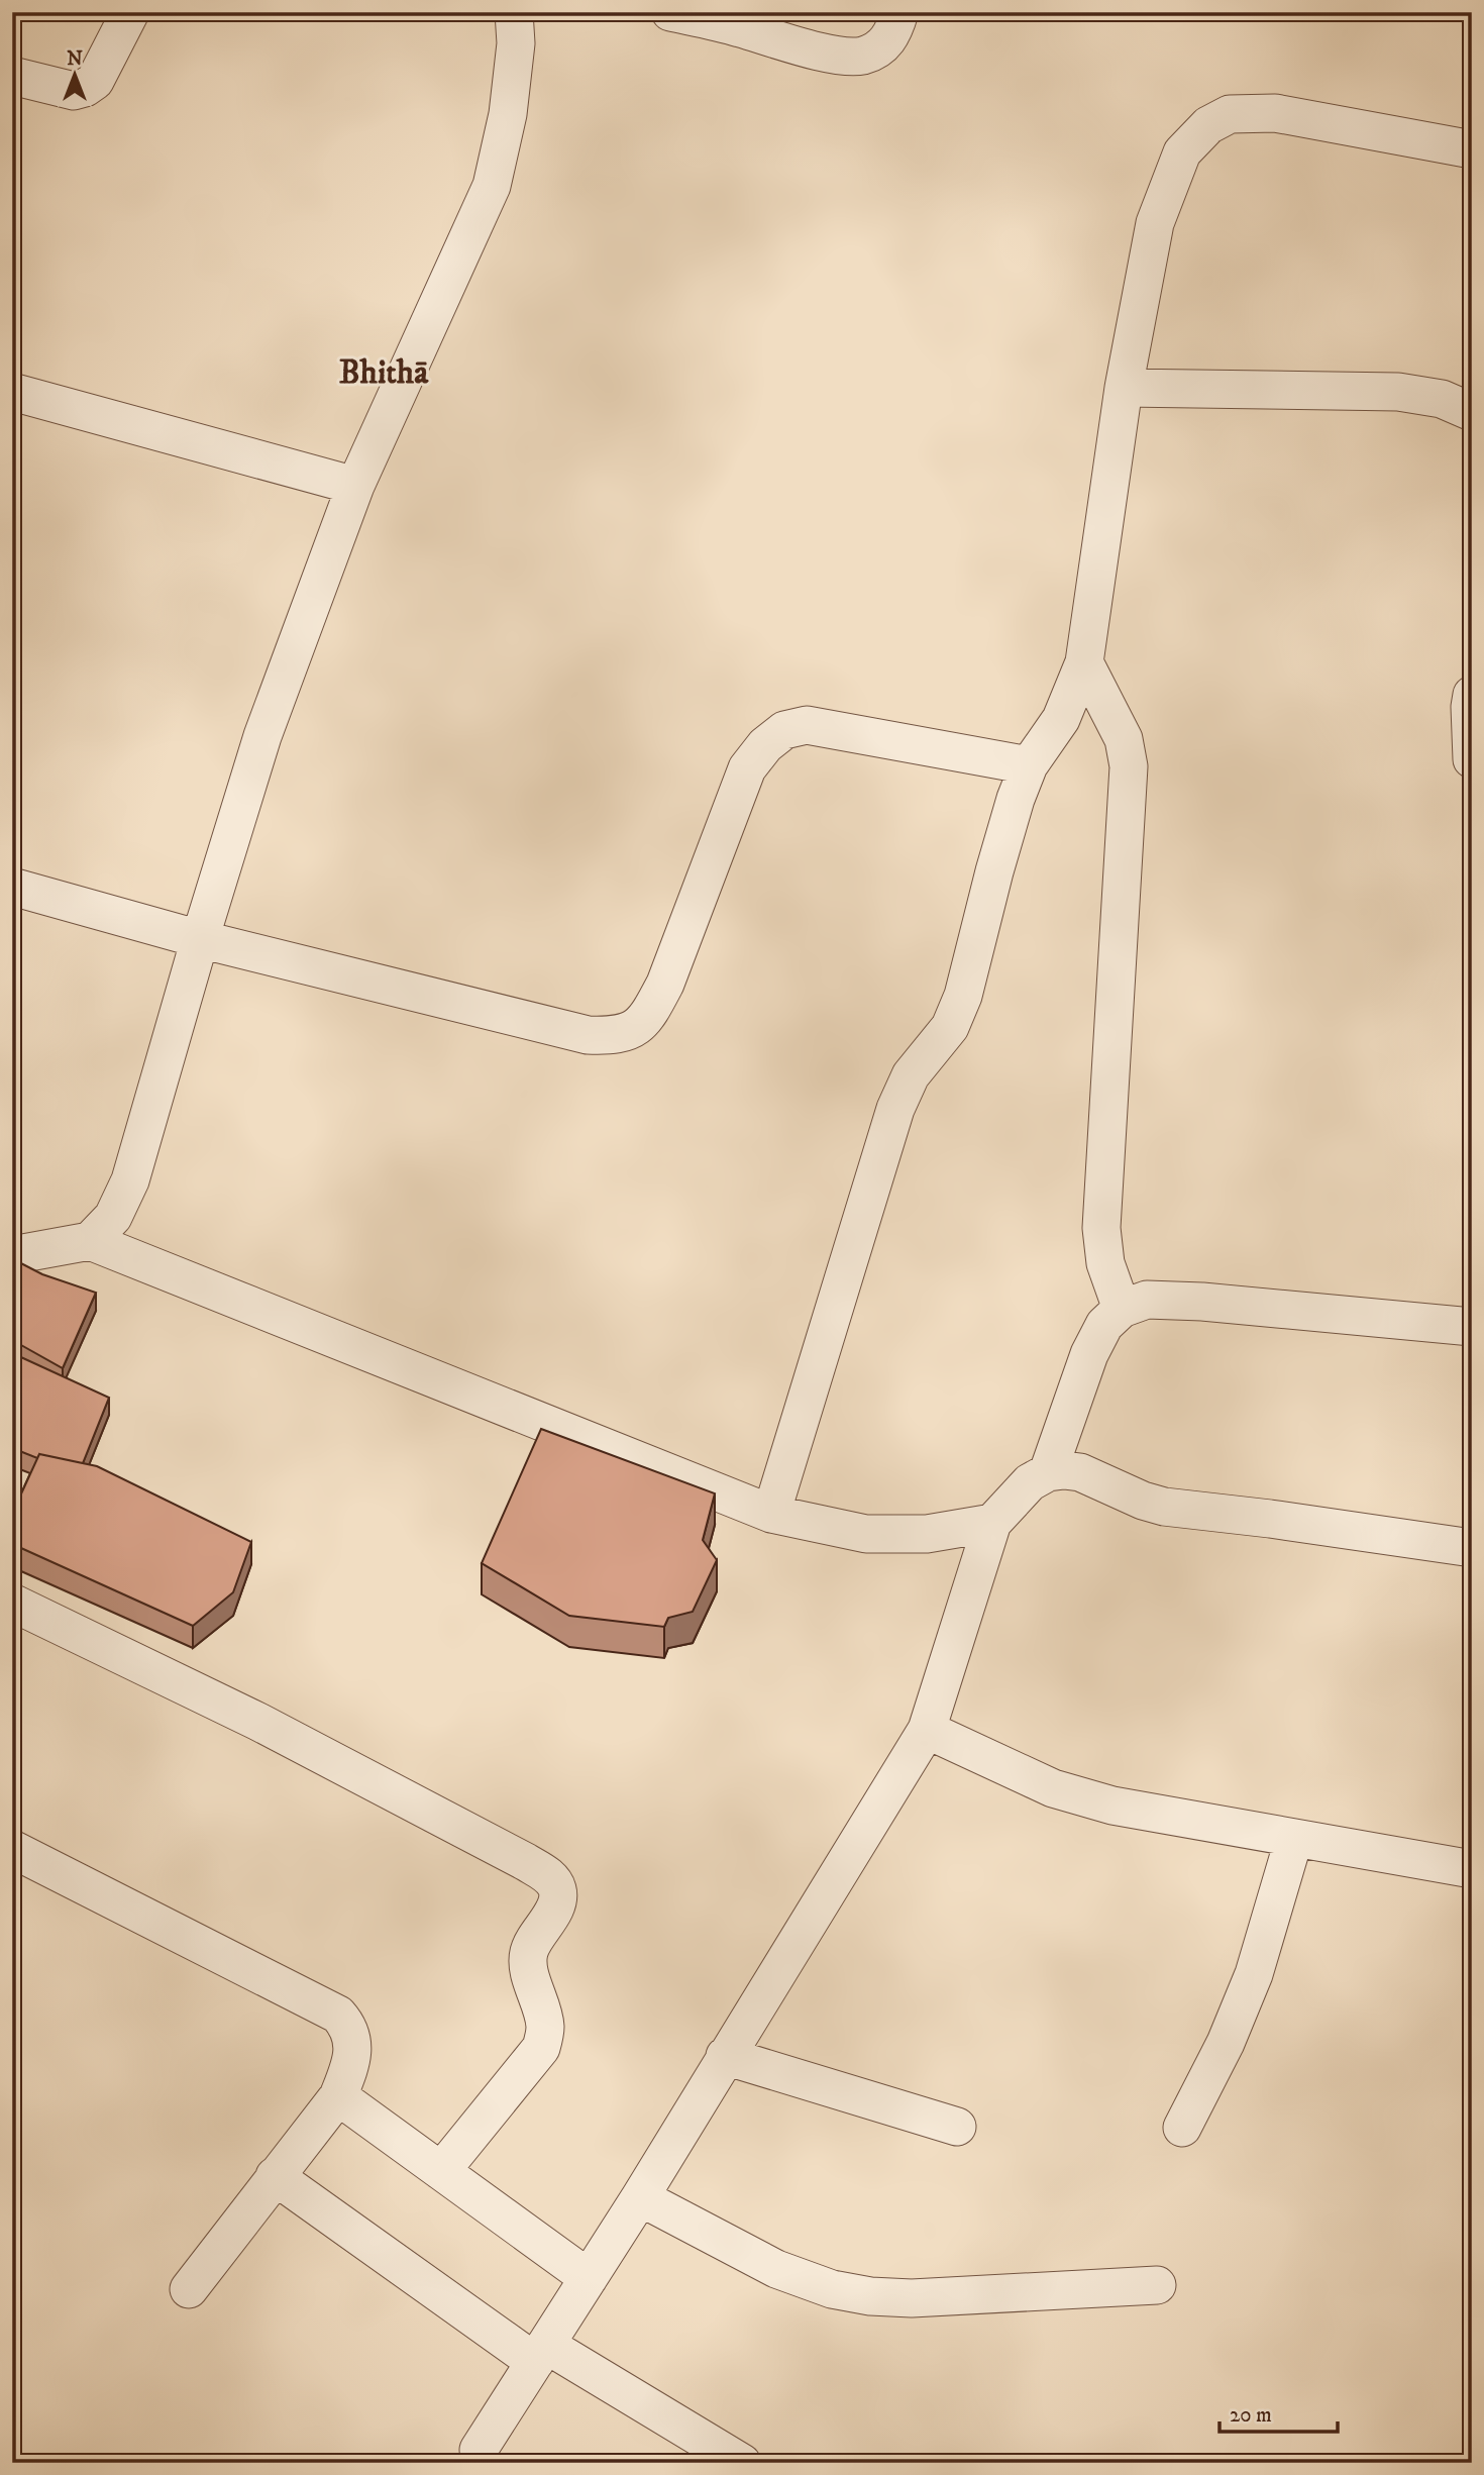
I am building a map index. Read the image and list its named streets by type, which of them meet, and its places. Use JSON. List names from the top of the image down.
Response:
{
  "districts": ["Bhithā"],
  "scale_bar": "20 m",
  "north": "top"
}
